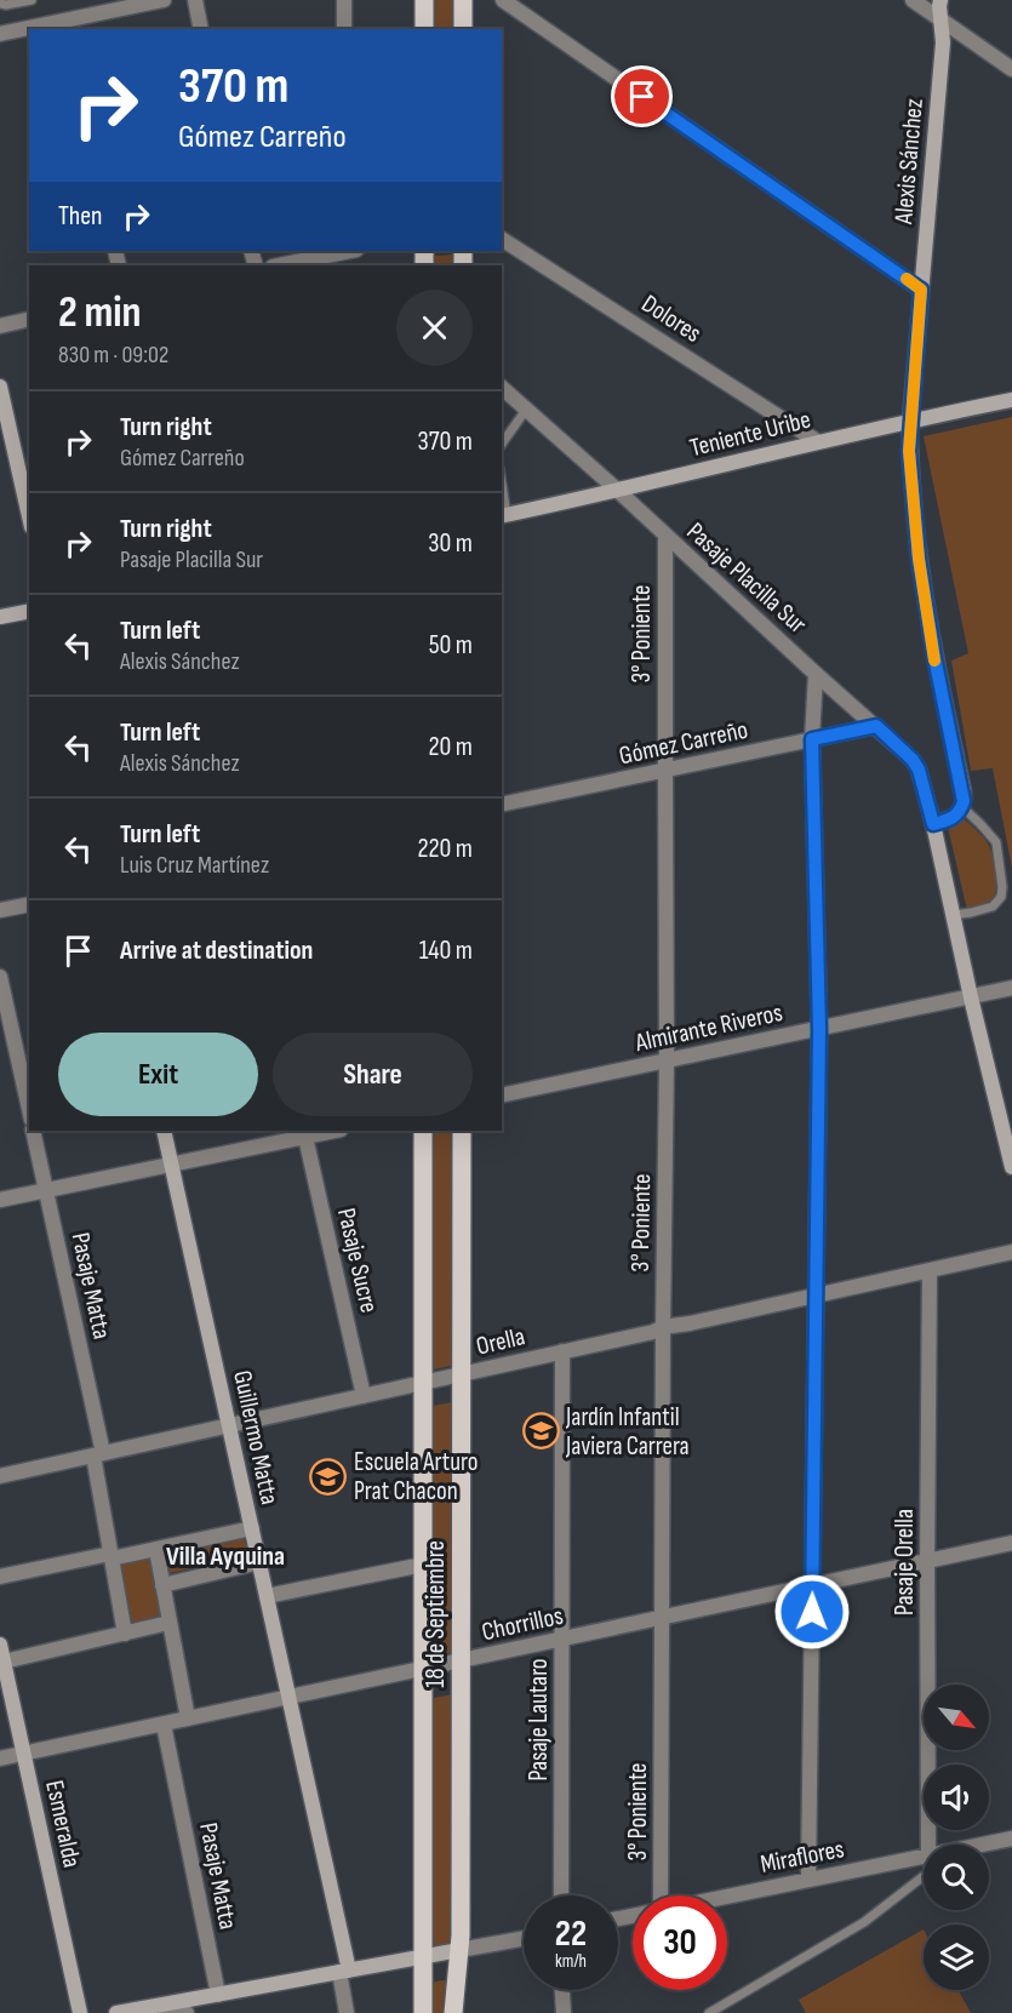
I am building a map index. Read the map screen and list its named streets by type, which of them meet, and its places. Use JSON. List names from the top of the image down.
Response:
{
  "streets": {
    "main road": ["18 de Septiembre"],
    "street": [
      "Alexis Sánchez",
      "Dolores",
      "Teniente Uribe",
      "Pasaje Placilla Sur",
      "3° Poniente",
      "Gómez Carreño",
      "Almirante Riveros",
      "Pasaje Sucre",
      "Pasaje Matta",
      "Orella",
      "Guillermo Matta",
      "Pasaje Orella",
      "Chorrillos",
      "Pasaje Lautaro",
      "Esmeralda",
      "Miraflores"
    ]
  },
  "crossings": [
    ["Alexis Sánchez", "Teniente Uribe"],
    ["Dolores", "Teniente Uribe"],
    ["Teniente Uribe", "Pasaje Placilla Sur"],
    ["Pasaje Placilla Sur", "3° Poniente"],
    ["Pasaje Placilla Sur", "Gómez Carreño"],
    ["3° Poniente", "Gómez Carreño"],
    ["3° Poniente", "Almirante Riveros"],
    ["3° Poniente", "Orella"],
    ["3° Poniente", "Chorrillos"],
    ["Pasaje Sucre", "Orella"],
    ["Pasaje Matta", "Orella"],
    ["Pasaje Matta", "Chorrillos"],
    ["Orella", "Guillermo Matta"],
    ["Orella", "Pasaje Orella"],
    ["Orella", "18 de Septiembre"],
    ["Orella", "Pasaje Lautaro"],
    ["Guillermo Matta", "Chorrillos"],
    ["Pasaje Orella", "Chorrillos"],
    ["18 de Septiembre", "Chorrillos"],
    ["Chorrillos", "Pasaje Lautaro"],
    ["Chorrillos", "Esmeralda"]
  ],
  "districts": ["Villa Ayquina"],
  "places": {
    "school or university": ["Jardín Infantil Javiera Carrera", "Escuela Arturo Prat Chacon"]
  },
  "north": "bottom right",
  "page": {
    "turn": ["370 m", "Gómez Carreño"],
    "then": "Then",
    "heading": ["2 min", "830 m · 09:02"],
    "list": [
      {
        "name": "Turn right",
        "note": "Gómez Carreño",
        "value": "370 m"
      },
      {
        "name": "Turn right",
        "note": "Pasaje Placilla Sur",
        "value": "30 m"
      },
      {
        "name": "Turn left",
        "note": "Alexis Sánchez",
        "value": "50 m"
      },
      {
        "name": "Turn left",
        "note": "Alexis Sánchez",
        "value": "20 m"
      },
      {
        "name": "Turn left",
        "note": "Luis Cruz Martínez",
        "value": "220 m"
      },
      {
        "name": "Arrive at destination",
        "value": "140 m"
      }
    ],
    "buttons": ["Exit", "Share"],
    "speed": "22 km/h",
    "limit": "30"
  }
}
